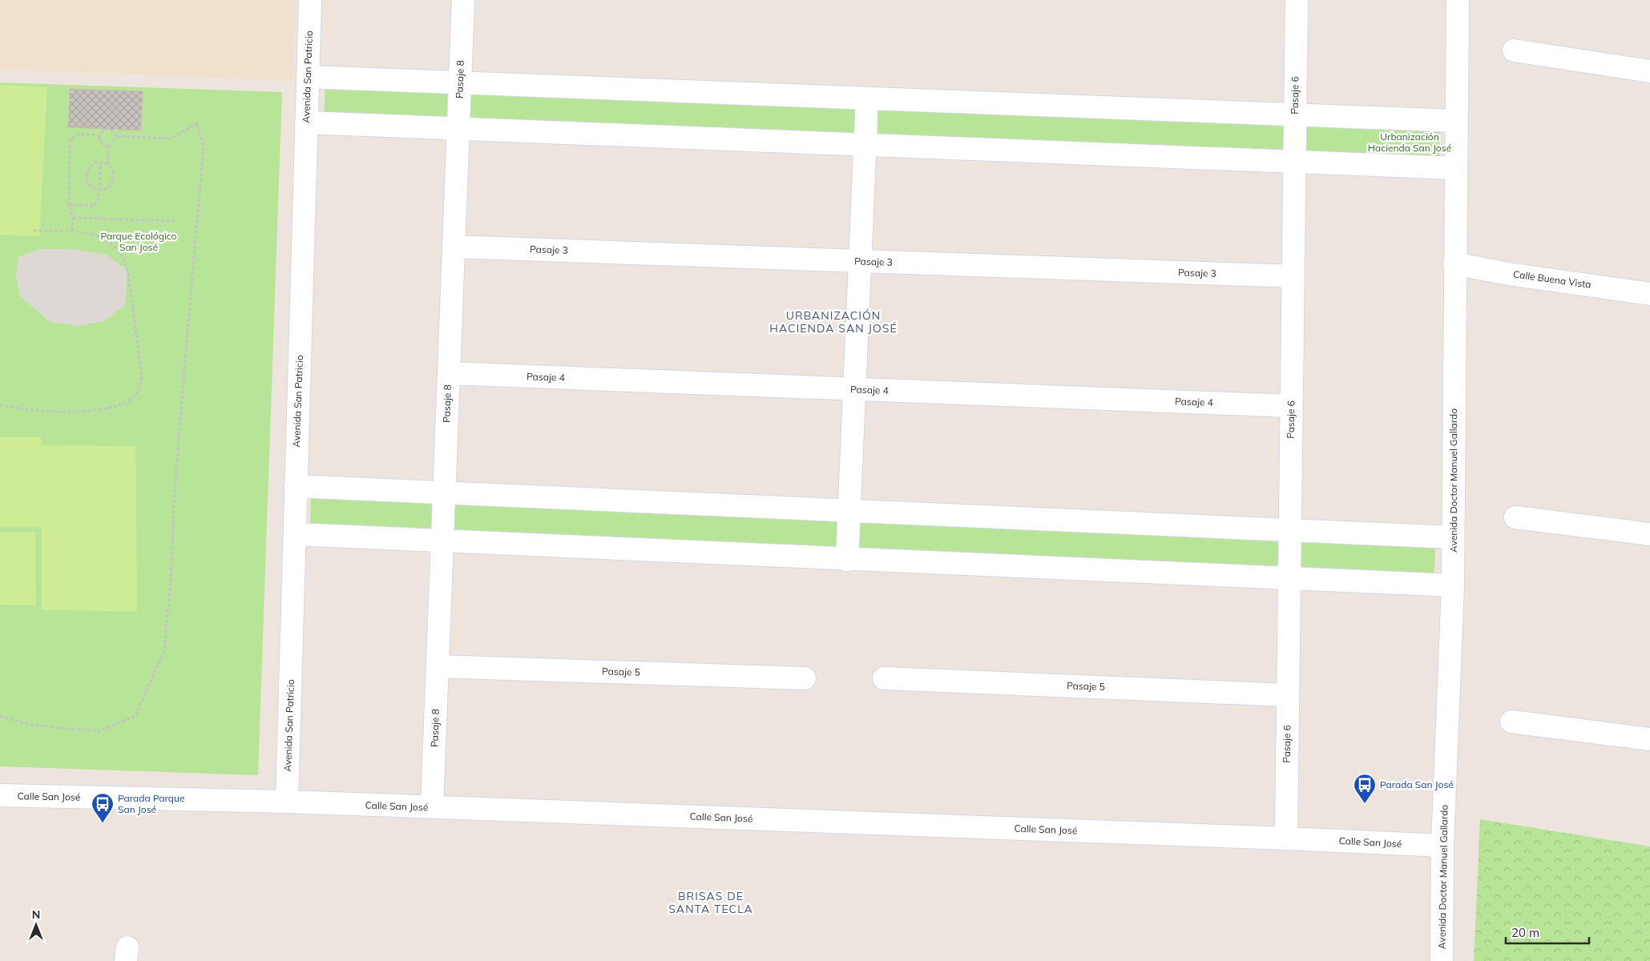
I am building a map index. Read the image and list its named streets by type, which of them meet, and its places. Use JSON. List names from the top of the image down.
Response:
{
  "streets": {
    "street": [
      "Avenida San Patricio",
      "Pasaje 8",
      "Pasaje 6",
      "Pasaje 3",
      "Calle Buena Vista",
      "Pasaje 4",
      "Avenida Doctor Manuel Gallardo",
      "Pasaje 5",
      "Calle San José"
    ]
  },
  "crossings": [
    ["Avenida San Patricio", "Calle San José"],
    ["Pasaje 8", "Pasaje 3"],
    ["Pasaje 8", "Pasaje 4"],
    ["Pasaje 8", "Pasaje 5"],
    ["Pasaje 8", "Calle San José"],
    ["Pasaje 6", "Pasaje 3"],
    ["Pasaje 6", "Pasaje 4"],
    ["Pasaje 6", "Pasaje 5"],
    ["Pasaje 6", "Calle San José"],
    ["Calle Buena Vista", "Avenida Doctor Manuel Gallardo"],
    ["Avenida Doctor Manuel Gallardo", "Calle San José"]
  ],
  "districts": ["URBANIZACIÓN HACIENDA SAN JOSÉ", "BRISAS DE SANTA TECLA"],
  "parks": ["Urbanización Hacienda San José", "Parque Ecológico San José"],
  "places": {
    "bus stop": ["Parada San José", "Parada Parque San José"]
  },
  "scale_bar": "20 m",
  "north": "top"
}
